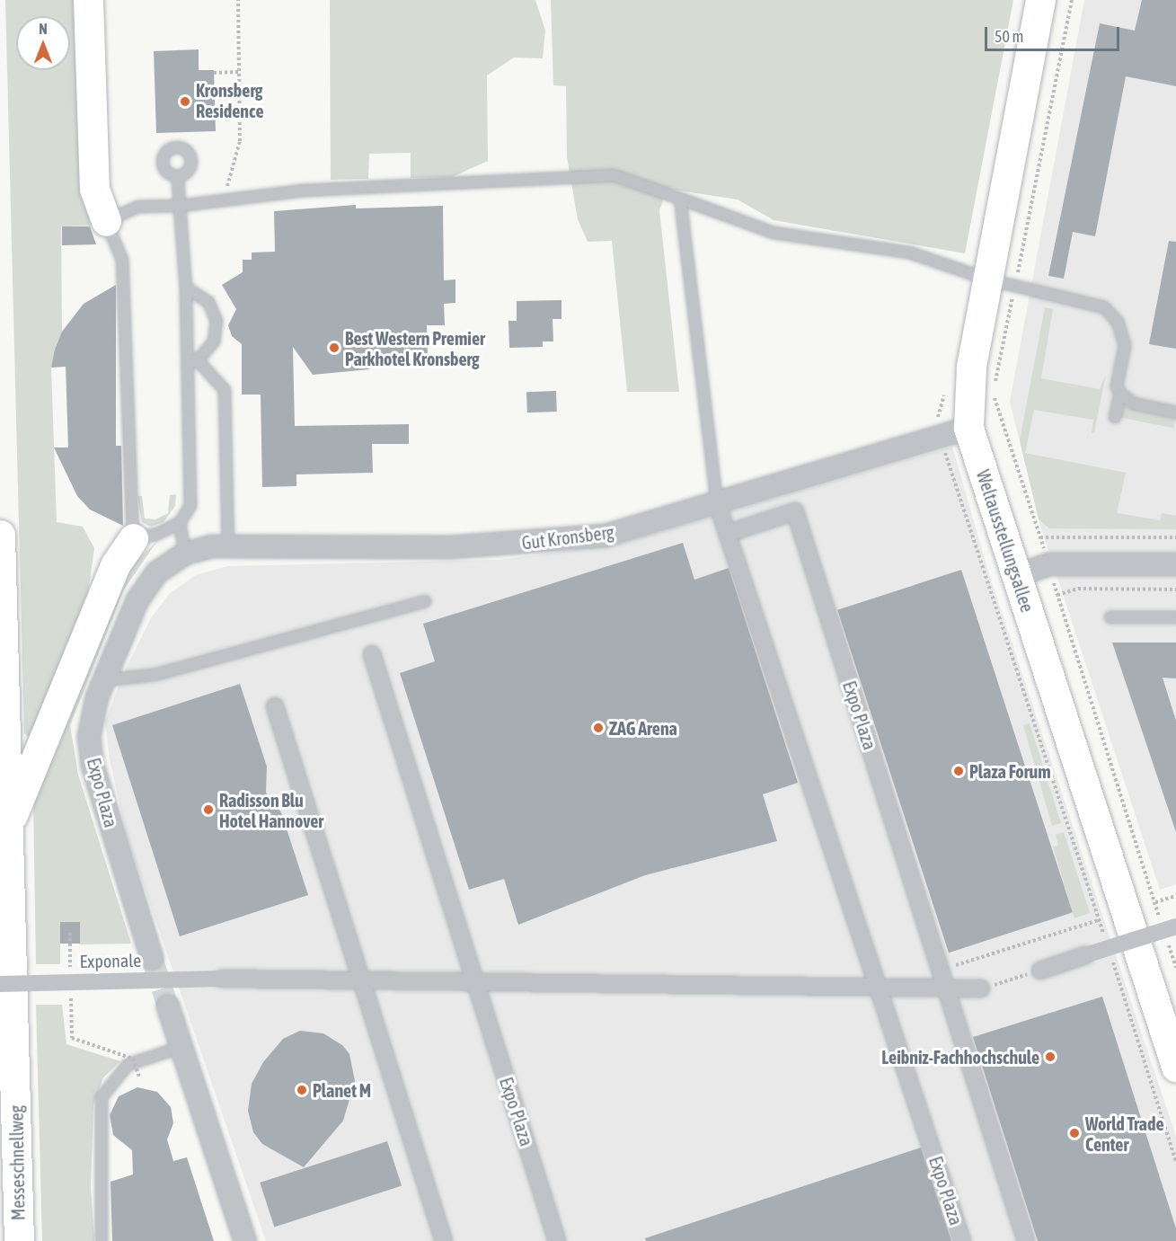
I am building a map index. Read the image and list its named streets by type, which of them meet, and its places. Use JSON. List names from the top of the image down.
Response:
{
  "streets": {
    "main road": ["Weltausstellungsallee", "Messeschnellweg"],
    "street": ["Gut Kronsberg", "Expo Plaza", "Exponale"]
  },
  "crossings": [
    ["Gut Kronsberg", "Weltausstellungsallee"],
    ["Gut Kronsberg", "Expo Plaza"]
  ],
  "places": [
    "Kronsberg Residence",
    "Best Western Premier Parkhotel Kronsberg",
    "ZAG Arena",
    "Plaza Forum",
    "Radisson Blu Hotel Hannover",
    "Leibniz-Fachhochschule",
    "Planet M",
    "World Trade Center"
  ],
  "scale_bar": "50 m",
  "north": "top"
}
